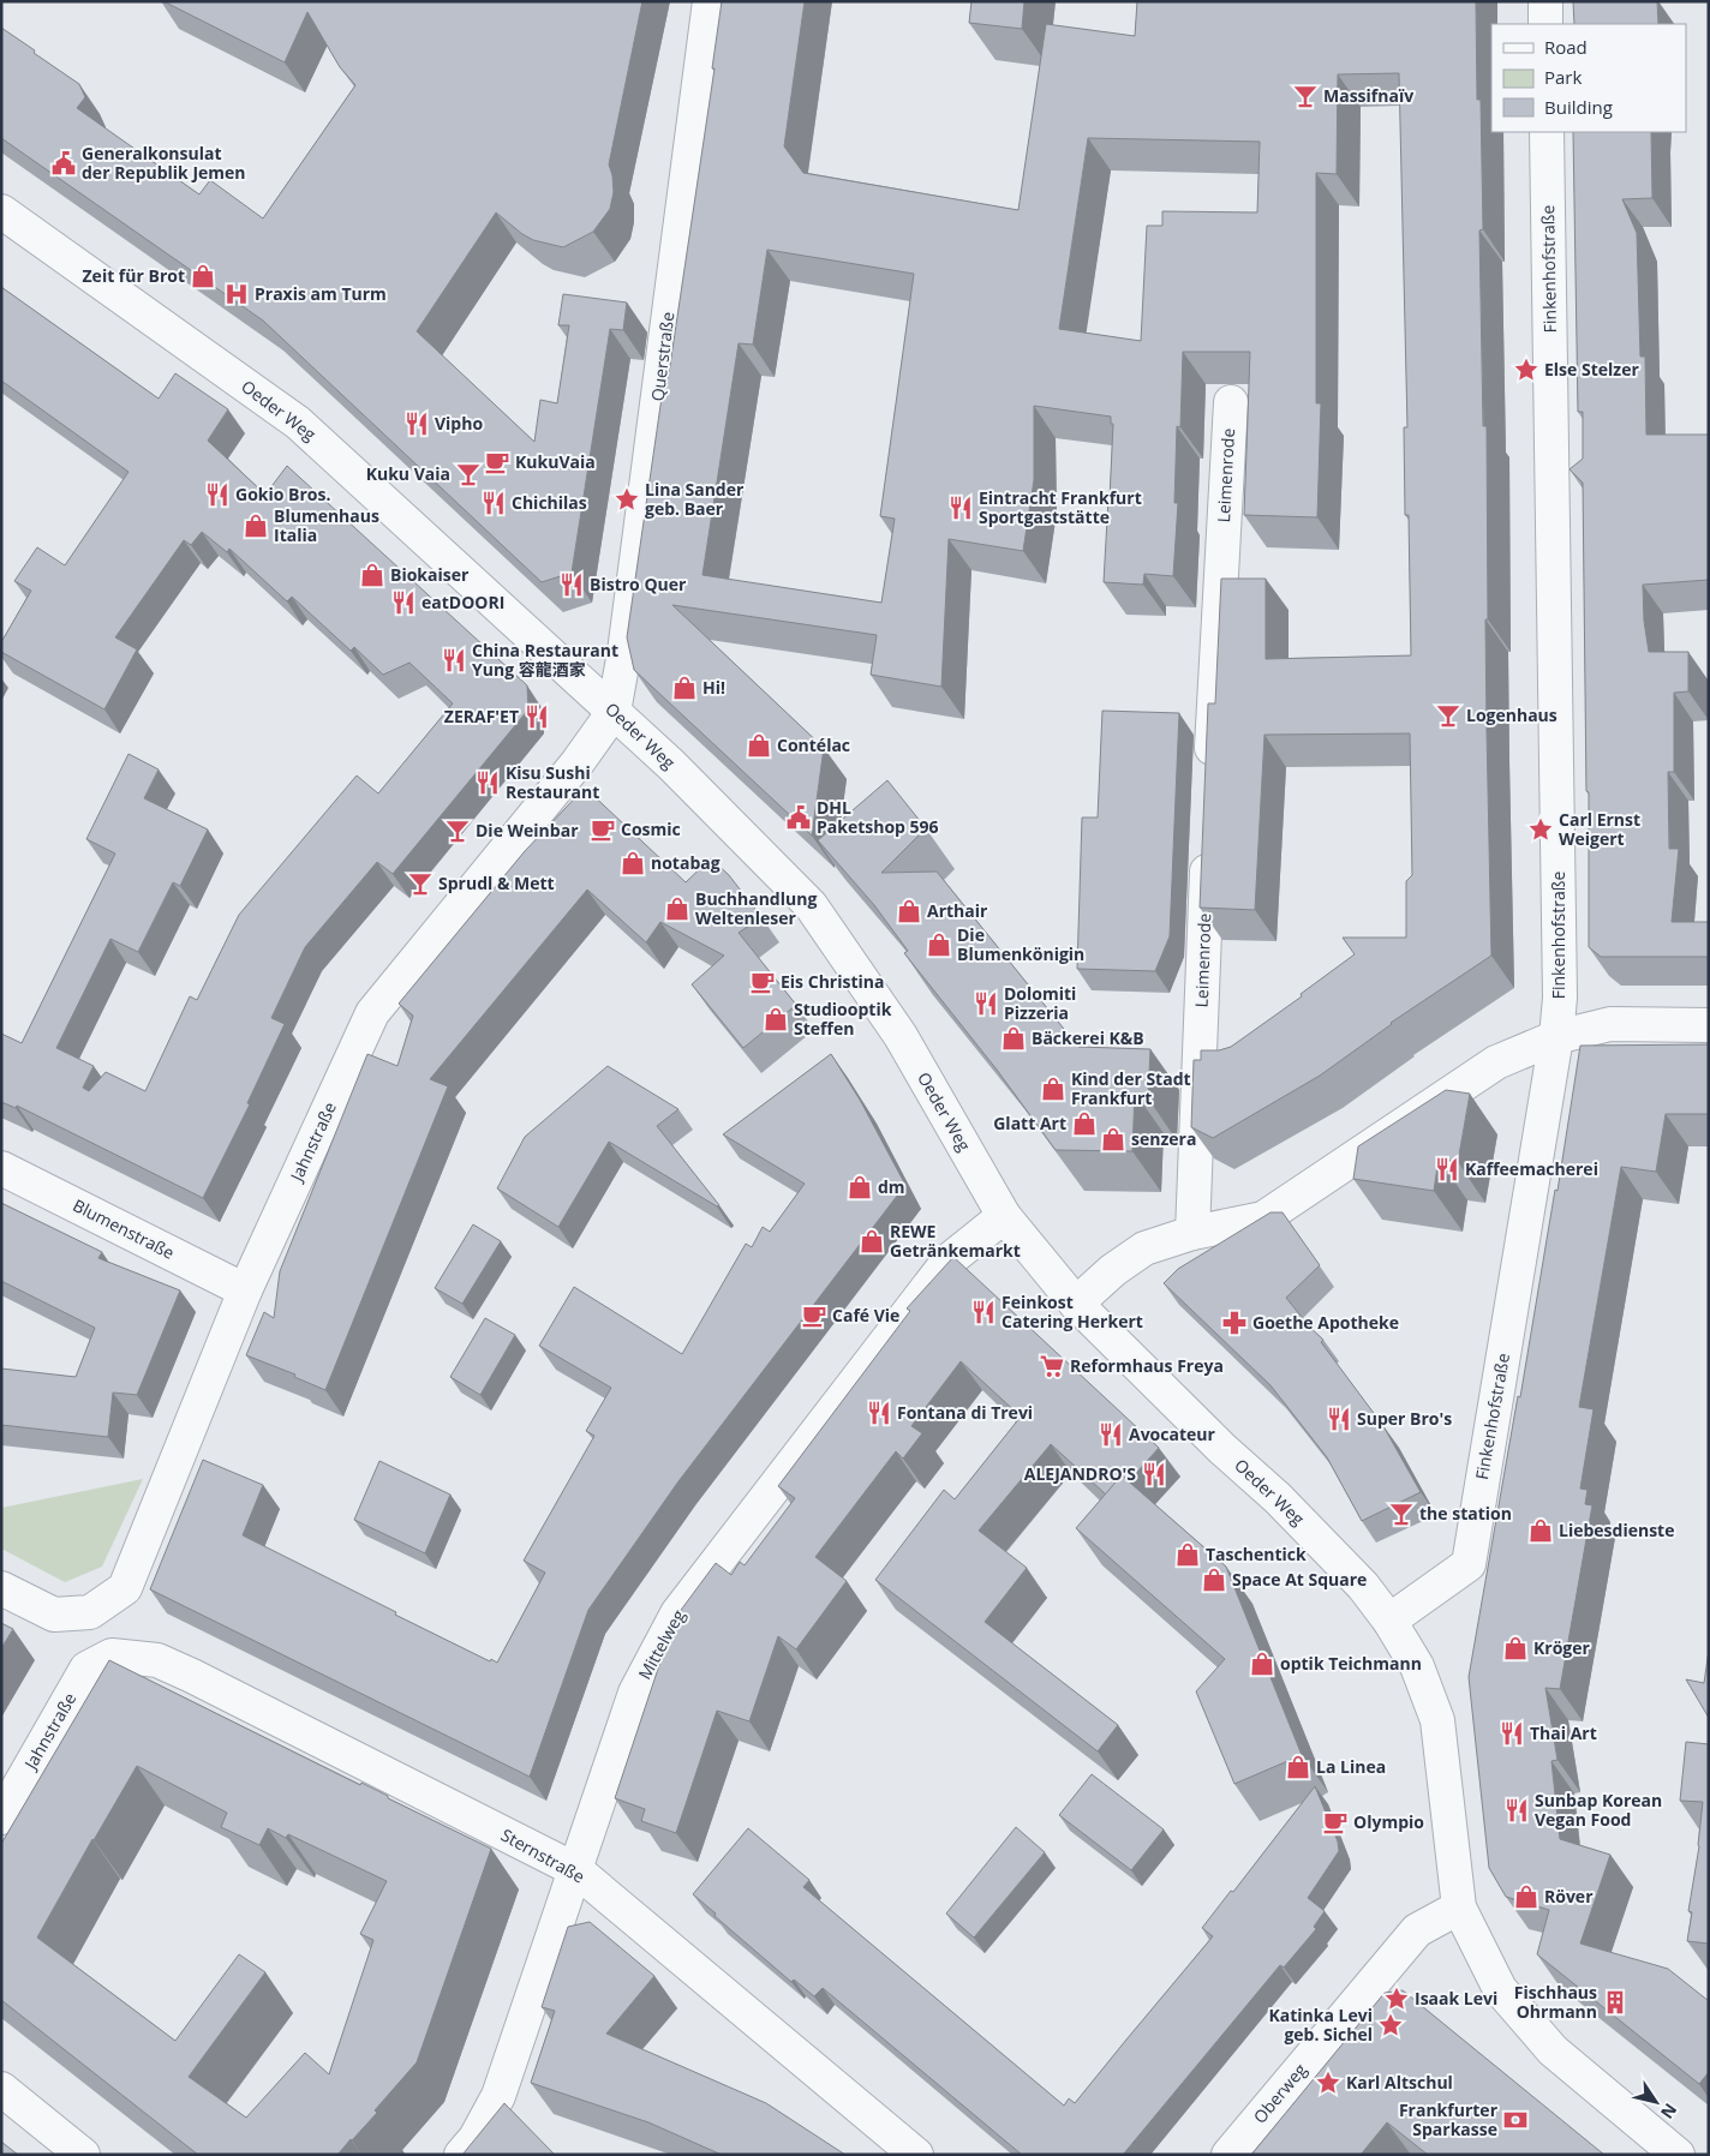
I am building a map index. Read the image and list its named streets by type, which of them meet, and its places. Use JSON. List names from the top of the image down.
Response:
{
  "streets": {
    "street": [
      "Finkenhofstraße",
      "Querstraße",
      "Oeder Weg",
      "Leimenrode",
      "Jahnstraße",
      "Blumenstraße",
      "Mittelweg",
      "Sternstraße",
      "Oberweg"
    ]
  },
  "crossings": [
    ["Finkenhofstraße", "Oeder Weg"],
    ["Querstraße", "Oeder Weg"],
    ["Querstraße", "Jahnstraße"],
    ["Oeder Weg", "Jahnstraße"],
    ["Oeder Weg", "Mittelweg"],
    ["Oeder Weg", "Oberweg"],
    ["Jahnstraße", "Blumenstraße"],
    ["Jahnstraße", "Sternstraße"],
    ["Mittelweg", "Sternstraße"]
  ],
  "places": {
    "bar": [
      "Massifnaïv",
      "Kuku Vaia",
      "Logenhaus",
      "Die Weinbar",
      "Sprudl & Mett",
      "the station"
    ],
    "public building": ["Generalkonsulat der Republik Jemen", "DHL Paketshop 596"],
    "shop": [
      "Zeit für Brot",
      "Blumenhaus Italia",
      "Biokaiser",
      "Hi!",
      "Contélac",
      "notabag",
      "Buchhandlung Weltenleser",
      "Arthair",
      "Die Blumenkönigin",
      "Studiooptik Steffen",
      "Bäckerei K&B",
      "Kind der Stadt Frankfurt",
      "Glatt Art",
      "senzera",
      "dm",
      "REWE Getränkemarkt",
      "Liebesdienste",
      "Taschentick",
      "Space At Square",
      "Kröger",
      "optik Teichmann",
      "La Linea",
      "Röver"
    ],
    "hospital": ["Praxis am Turm"],
    "place": [
      "Else Stelzer",
      "Lina Sander geb. Baer",
      "Carl Ernst Weigert",
      "Isaak Levi",
      "Katinka Levi geb. Sichel",
      "Karl Altschul"
    ],
    "restaurant": [
      "Vipho",
      "Gokio Bros.",
      "Chichilas",
      "Eintracht Frankfurt Sportgaststätte",
      "Bistro Quer",
      "eatDOORI",
      "China Restaurant Yung 容龍酒家",
      "ZERAF'ET",
      "Kisu Sushi Restaurant",
      "Dolomiti Pizzeria",
      "Kaffeemacherei",
      "Feinkost Catering Herkert",
      "Fontana di Trevi",
      "Super Bro's",
      "Avocateur",
      "ALEJANDRO'S",
      "Thai Art",
      "Sunbap Korean Vegan Food"
    ],
    "cafe": [
      "KukuVaia",
      "Cosmic",
      "Eis Christina",
      "Café Vie",
      "Olympio"
    ],
    "pharmacy": ["Goethe Apotheke"],
    "supermarket": ["Reformhaus Freya"],
    "building": ["Fischhaus Ohrmann"],
    "bank": ["Frankfurter Sparkasse"]
  },
  "legend": ["Road", "Park", "Building"],
  "north": "bottom right"
}
